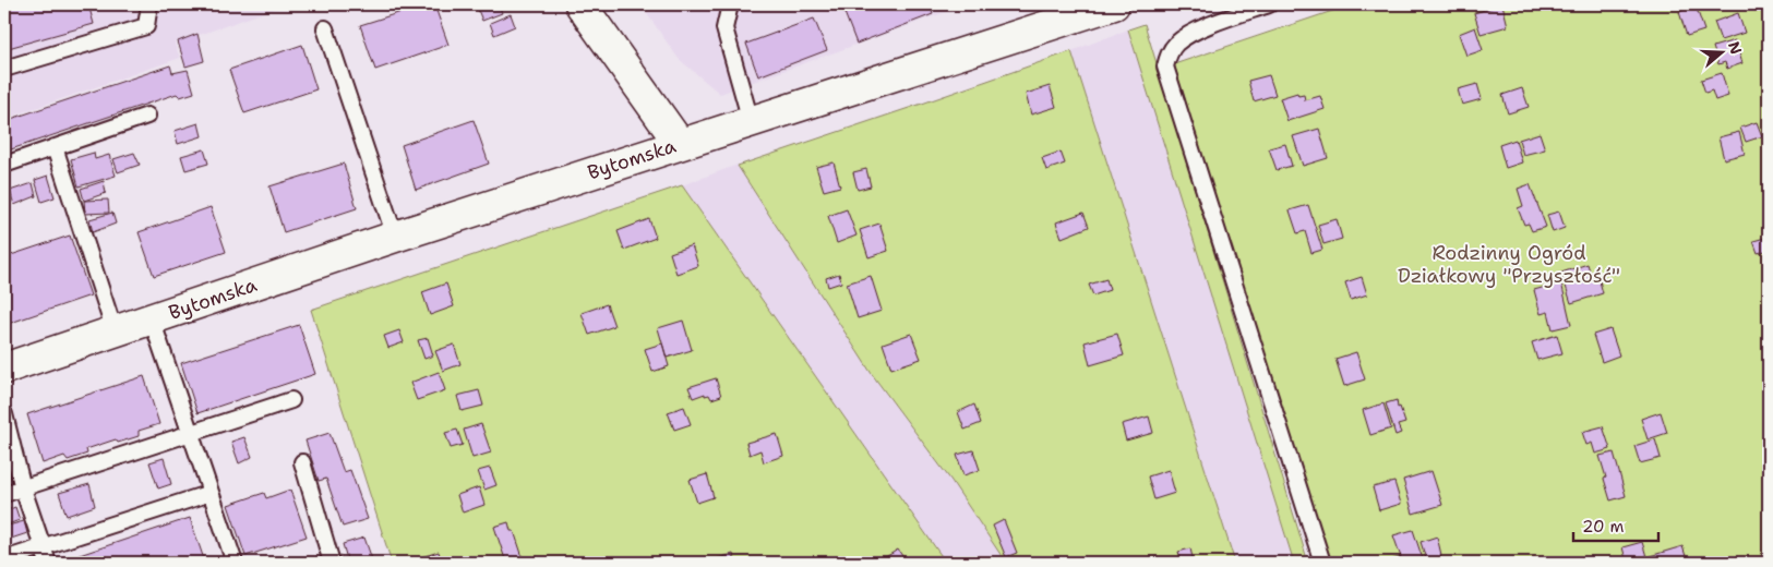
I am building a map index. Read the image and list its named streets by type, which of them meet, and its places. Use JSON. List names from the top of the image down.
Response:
{
  "streets": {
    "street": ["Bytomska"]
  },
  "parks": ["Rodzinny Ogród Działkowy \"Przyszłość\""],
  "scale_bar": "20 m",
  "north": "right"
}
